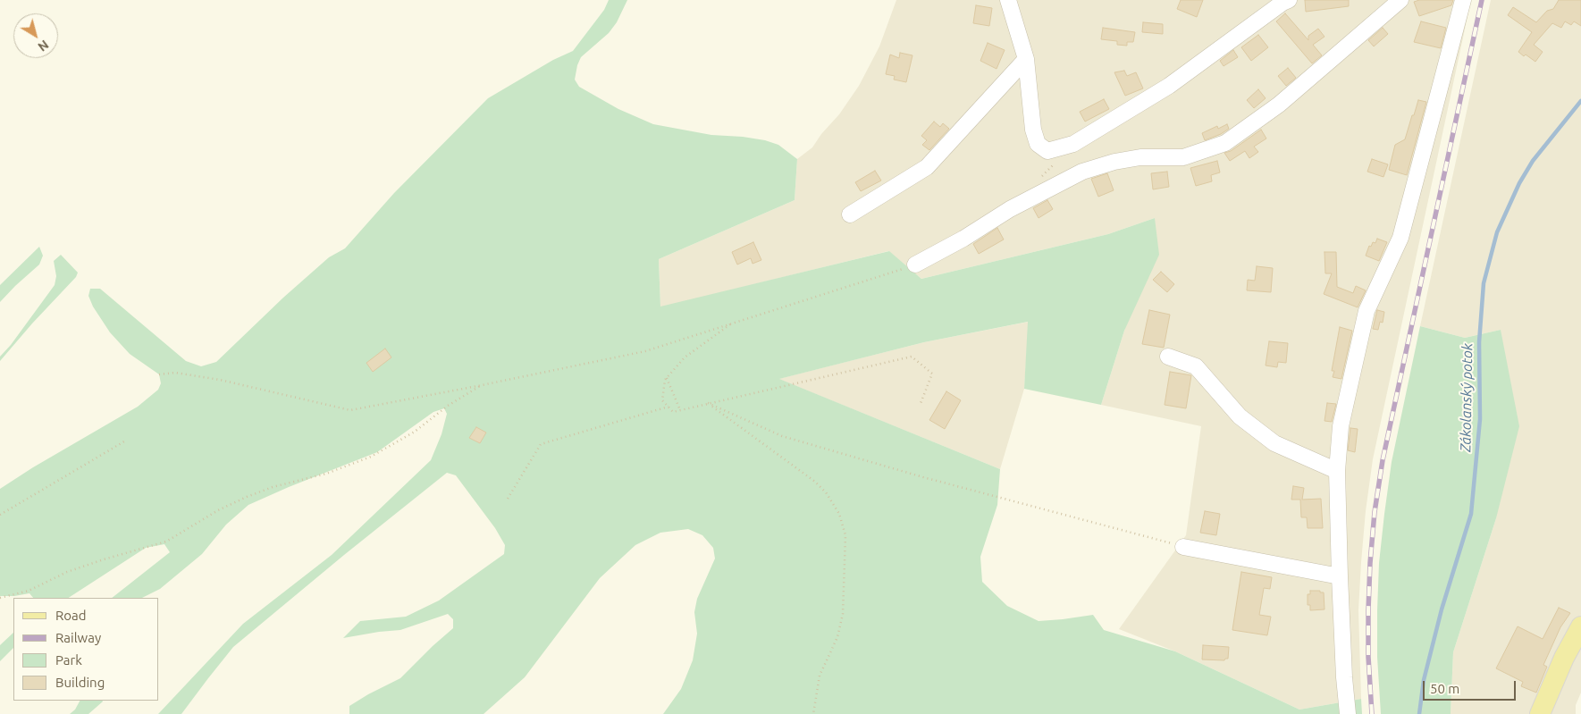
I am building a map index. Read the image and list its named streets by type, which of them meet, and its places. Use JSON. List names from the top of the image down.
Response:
{
  "water": ["Zákolanský potok"],
  "legend": [
    "Road",
    "Railway",
    "Park",
    "Building"
  ],
  "scale_bar": "50 m",
  "north": "bottom right"
}
